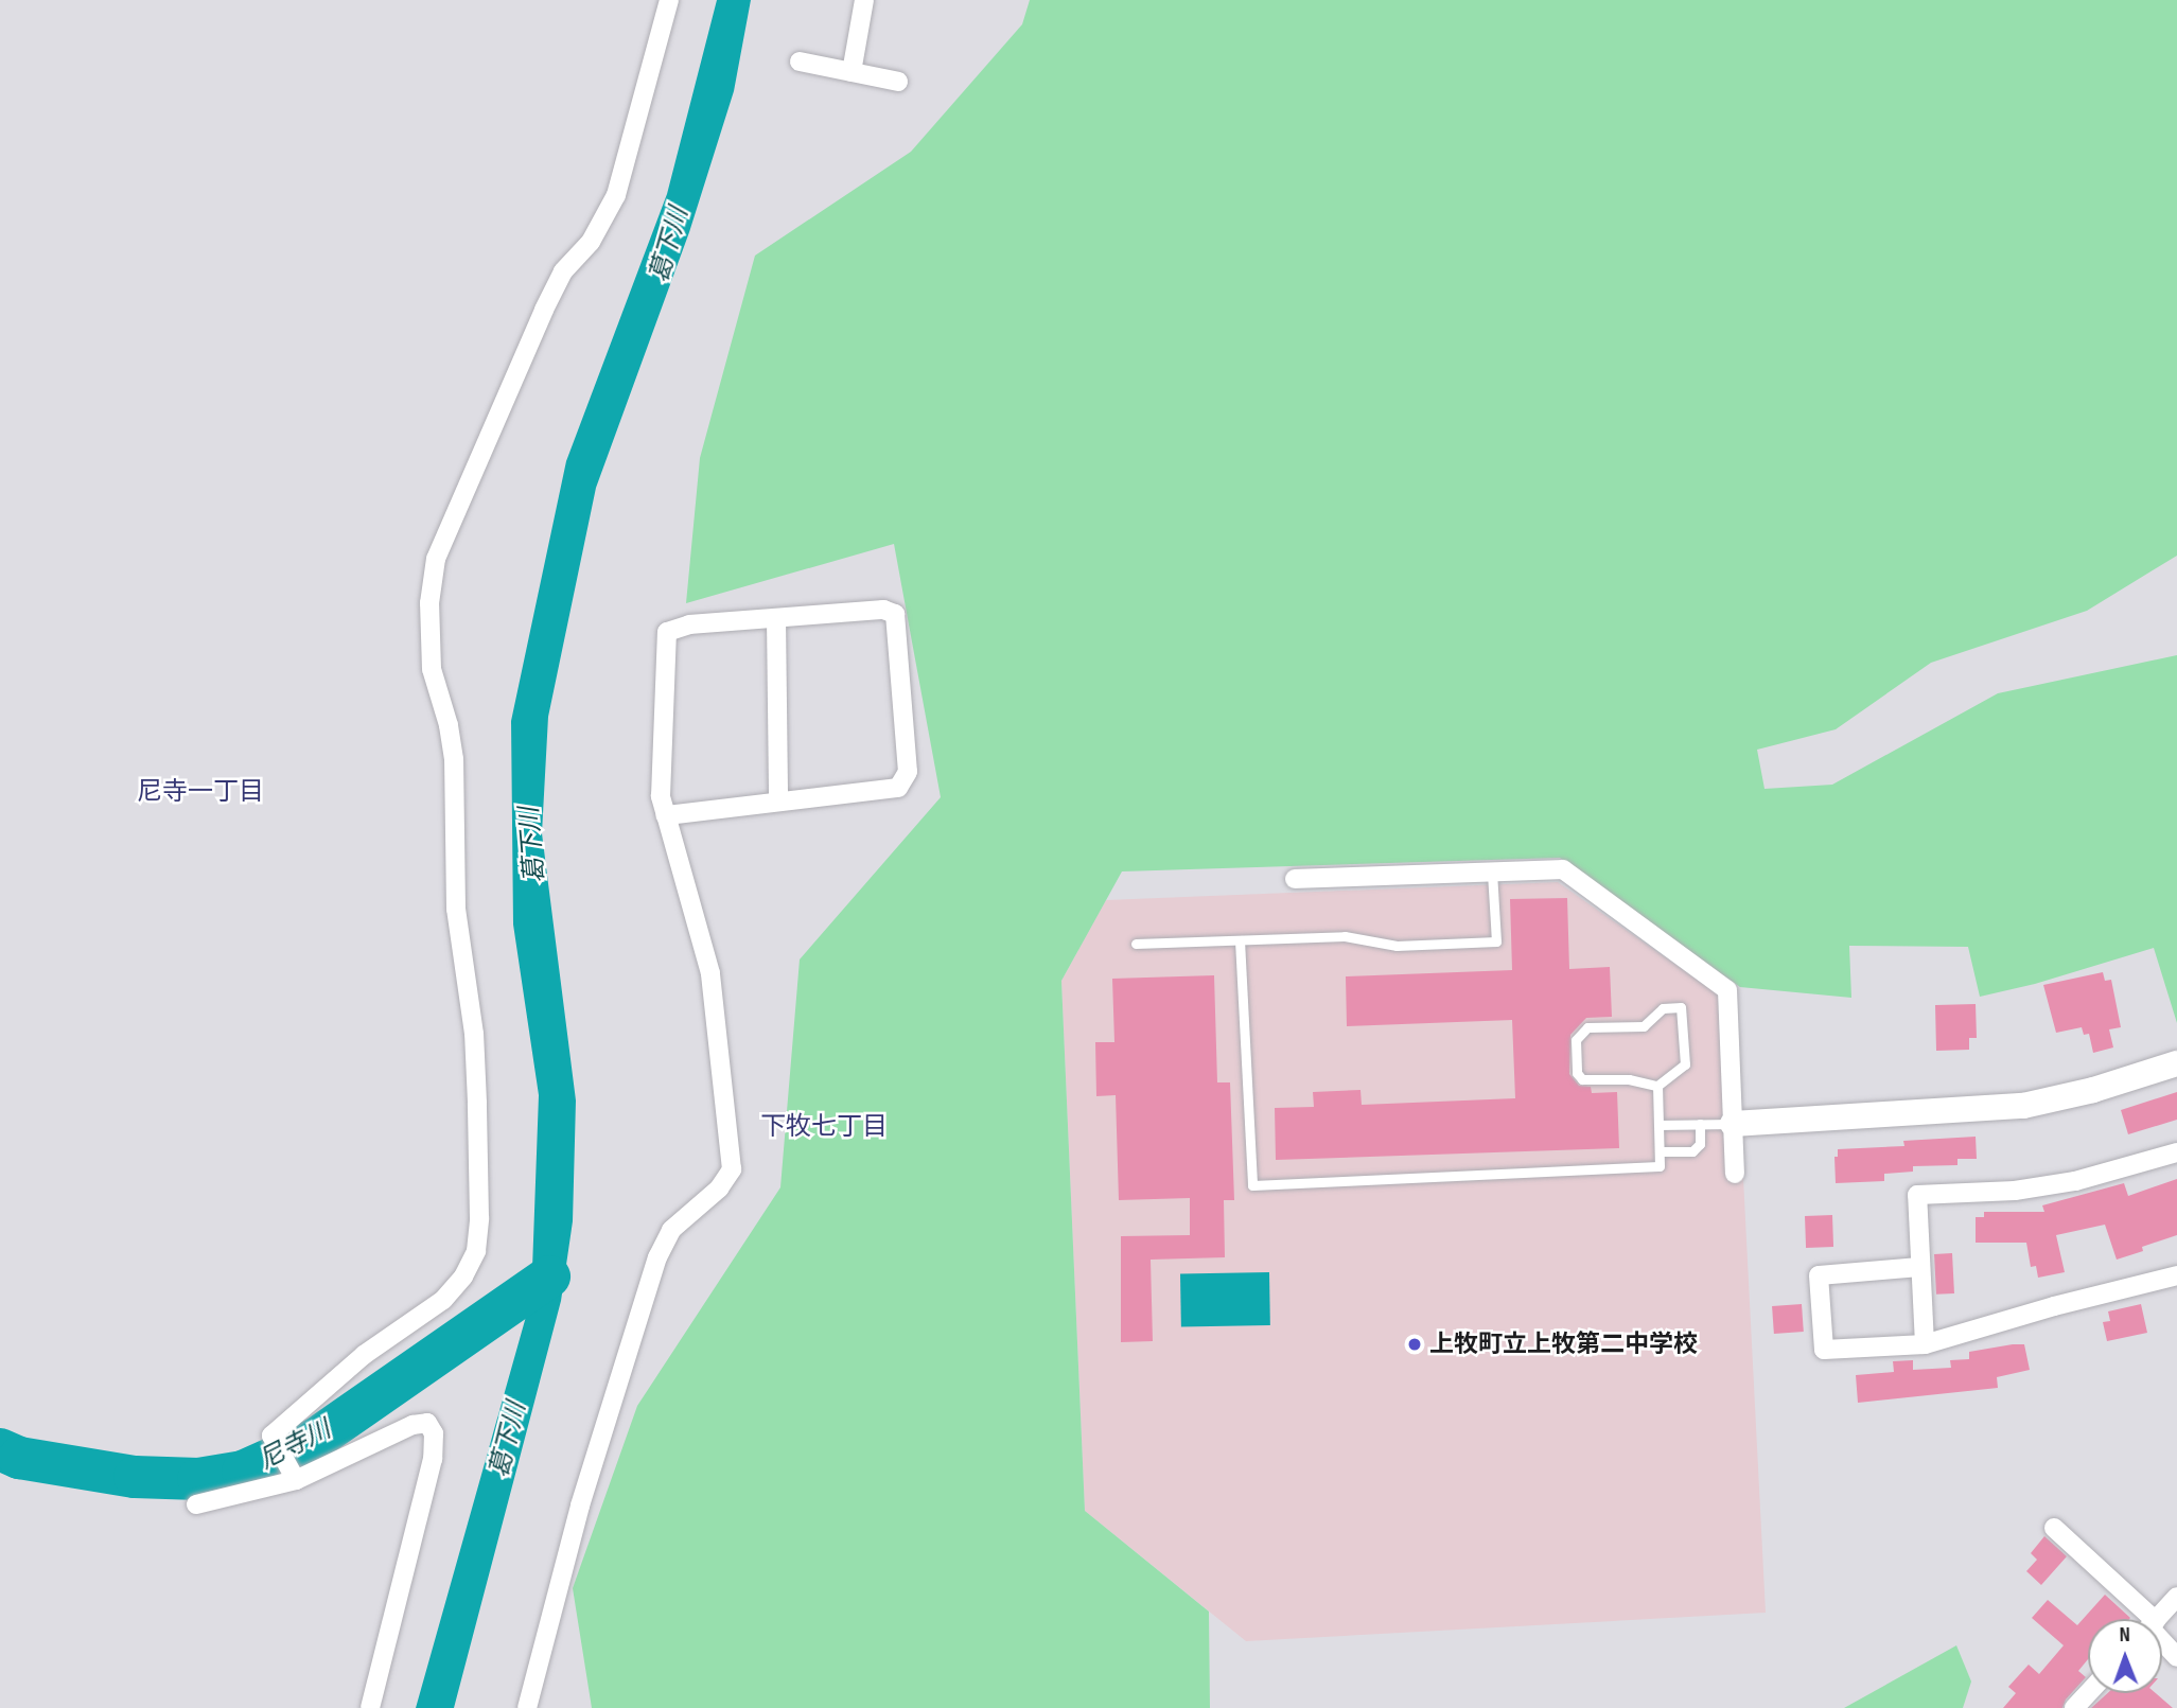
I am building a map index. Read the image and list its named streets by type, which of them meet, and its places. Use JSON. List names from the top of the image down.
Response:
{
  "districts": ["尼寺一丁目", "下牧七丁目"],
  "water": ["葛下川", "尼寺川"],
  "places": ["上牧町立上牧第二中学校"],
  "north": "top"
}
